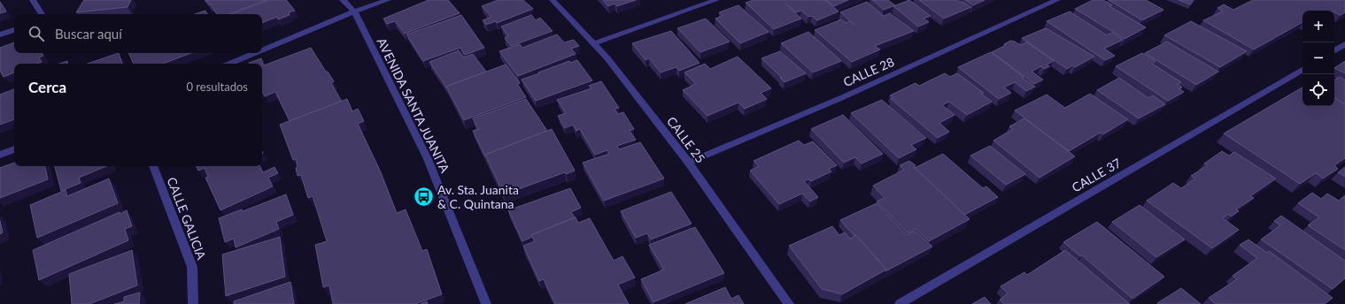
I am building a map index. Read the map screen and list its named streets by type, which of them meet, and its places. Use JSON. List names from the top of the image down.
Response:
{
  "streets": {
    "street": [
      "CALLE 28",
      "AVENIDA SANTA JUANITA",
      "CALLE 25",
      "CALLE 37",
      "CALLE GALICIA"
    ]
  },
  "crossings": [
    ["CALLE 28", "CALLE 25"]
  ],
  "places": {
    "bus stop": ["Av. Sta. Juanita & C. Quintana"]
  },
  "page": {
    "map_buttons": ["+", "−"],
    "search": "Buscar aquí",
    "heading": ["Cerca", "0 resultados"]
  }
}
